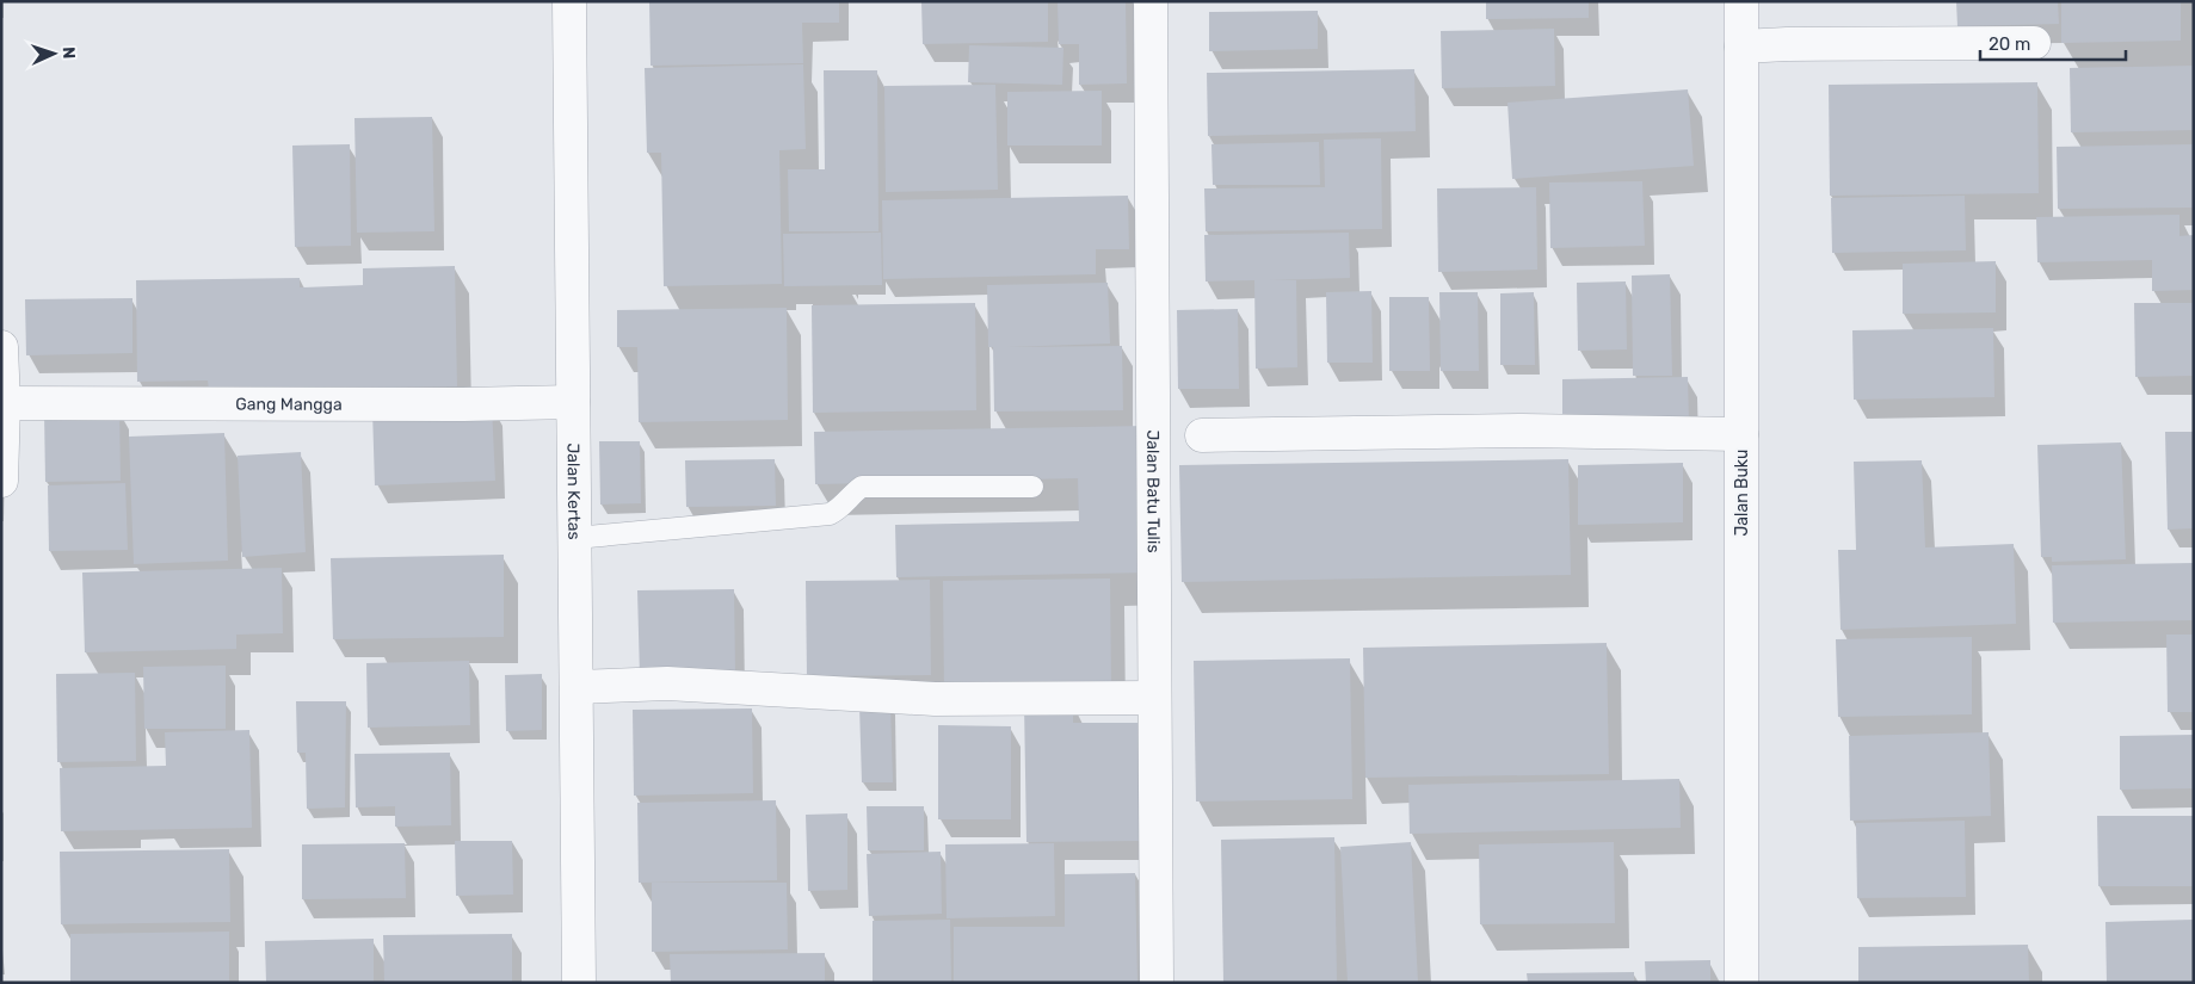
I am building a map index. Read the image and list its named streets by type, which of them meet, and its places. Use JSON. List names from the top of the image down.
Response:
{
  "streets": {
    "street": [
      "Gang Mangga",
      "Jalan Kertas",
      "Jalan Batu Tulis",
      "Jalan Buku"
    ]
  },
  "crossings": [
    ["Gang Mangga", "Jalan Kertas"]
  ],
  "scale_bar": "20 m",
  "north": "right"
}
